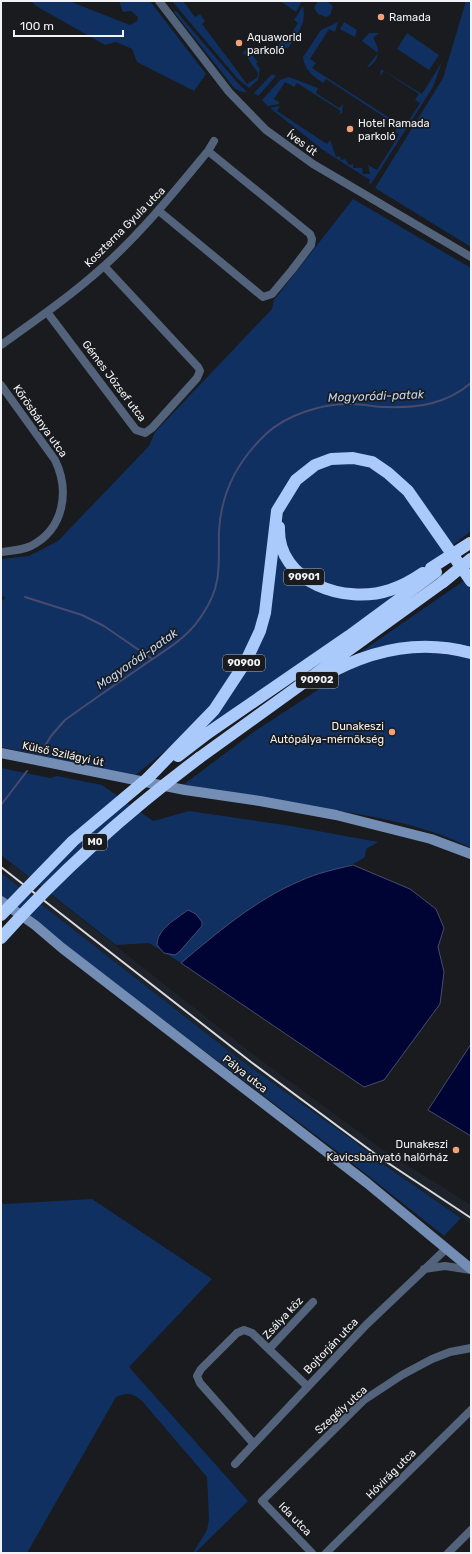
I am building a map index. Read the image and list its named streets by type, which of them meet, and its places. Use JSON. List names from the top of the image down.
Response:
{
  "streets": {
    "highway": [
      "90901",
      "90900",
      "90902",
      "M0"
    ],
    "street": [
      "Íves út",
      "Koszterna Gyula utca",
      "Gémes József utca",
      "Kőrösbánya utca",
      "Külső Szilágyi út",
      "Pálya utca",
      "Zsálya köz",
      "Bojtorján utca",
      "Szegély utca",
      "Hóvirág utca",
      "Ida utca"
    ]
  },
  "crossings": [
    ["Koszterna Gyula utca", "Gémes József utca"],
    ["90901", "90900"],
    ["90901", "M0"],
    ["90900", "M0"],
    ["90902", "M0"],
    ["Pálya utca", "Bojtorján utca"],
    ["Szegély utca", "Ida utca"]
  ],
  "water": ["Mogyoródi-patak"],
  "places": [
    "Ramada",
    "Aquaworld parkoló",
    "Hotel Ramada parkoló",
    "Dunakeszi Autópálya-mérnökség",
    "Dunakeszi Kavicsbányató halőrház"
  ],
  "scale_bar": "100 m"
}
